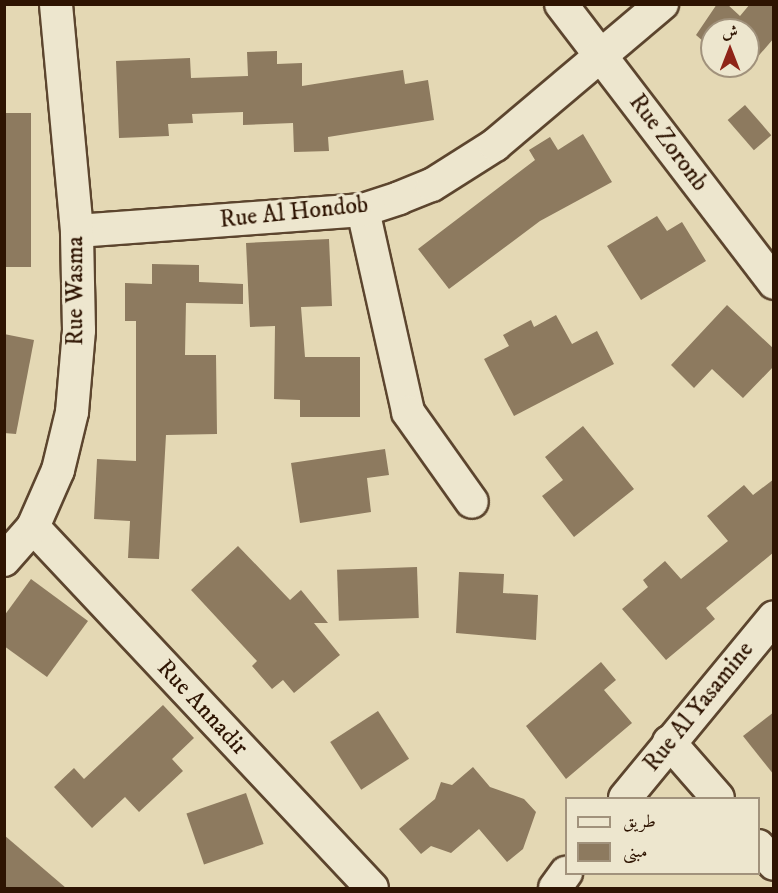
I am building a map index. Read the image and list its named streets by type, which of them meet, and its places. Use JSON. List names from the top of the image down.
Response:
{
  "streets": {
    "street": [
      "Rue Zoronb",
      "Rue Al Hondob",
      "Rue Wasma",
      "Rue Al Yasamine",
      "Rue Annadir"
    ]
  },
  "crossings": [
    ["Rue Zoronb", "Rue Al Hondob"],
    ["Rue Al Hondob", "Rue Wasma"],
    ["Rue Wasma", "Rue Annadir"]
  ],
  "legend": ["طريق", "مبنى"],
  "north": "top"
}
